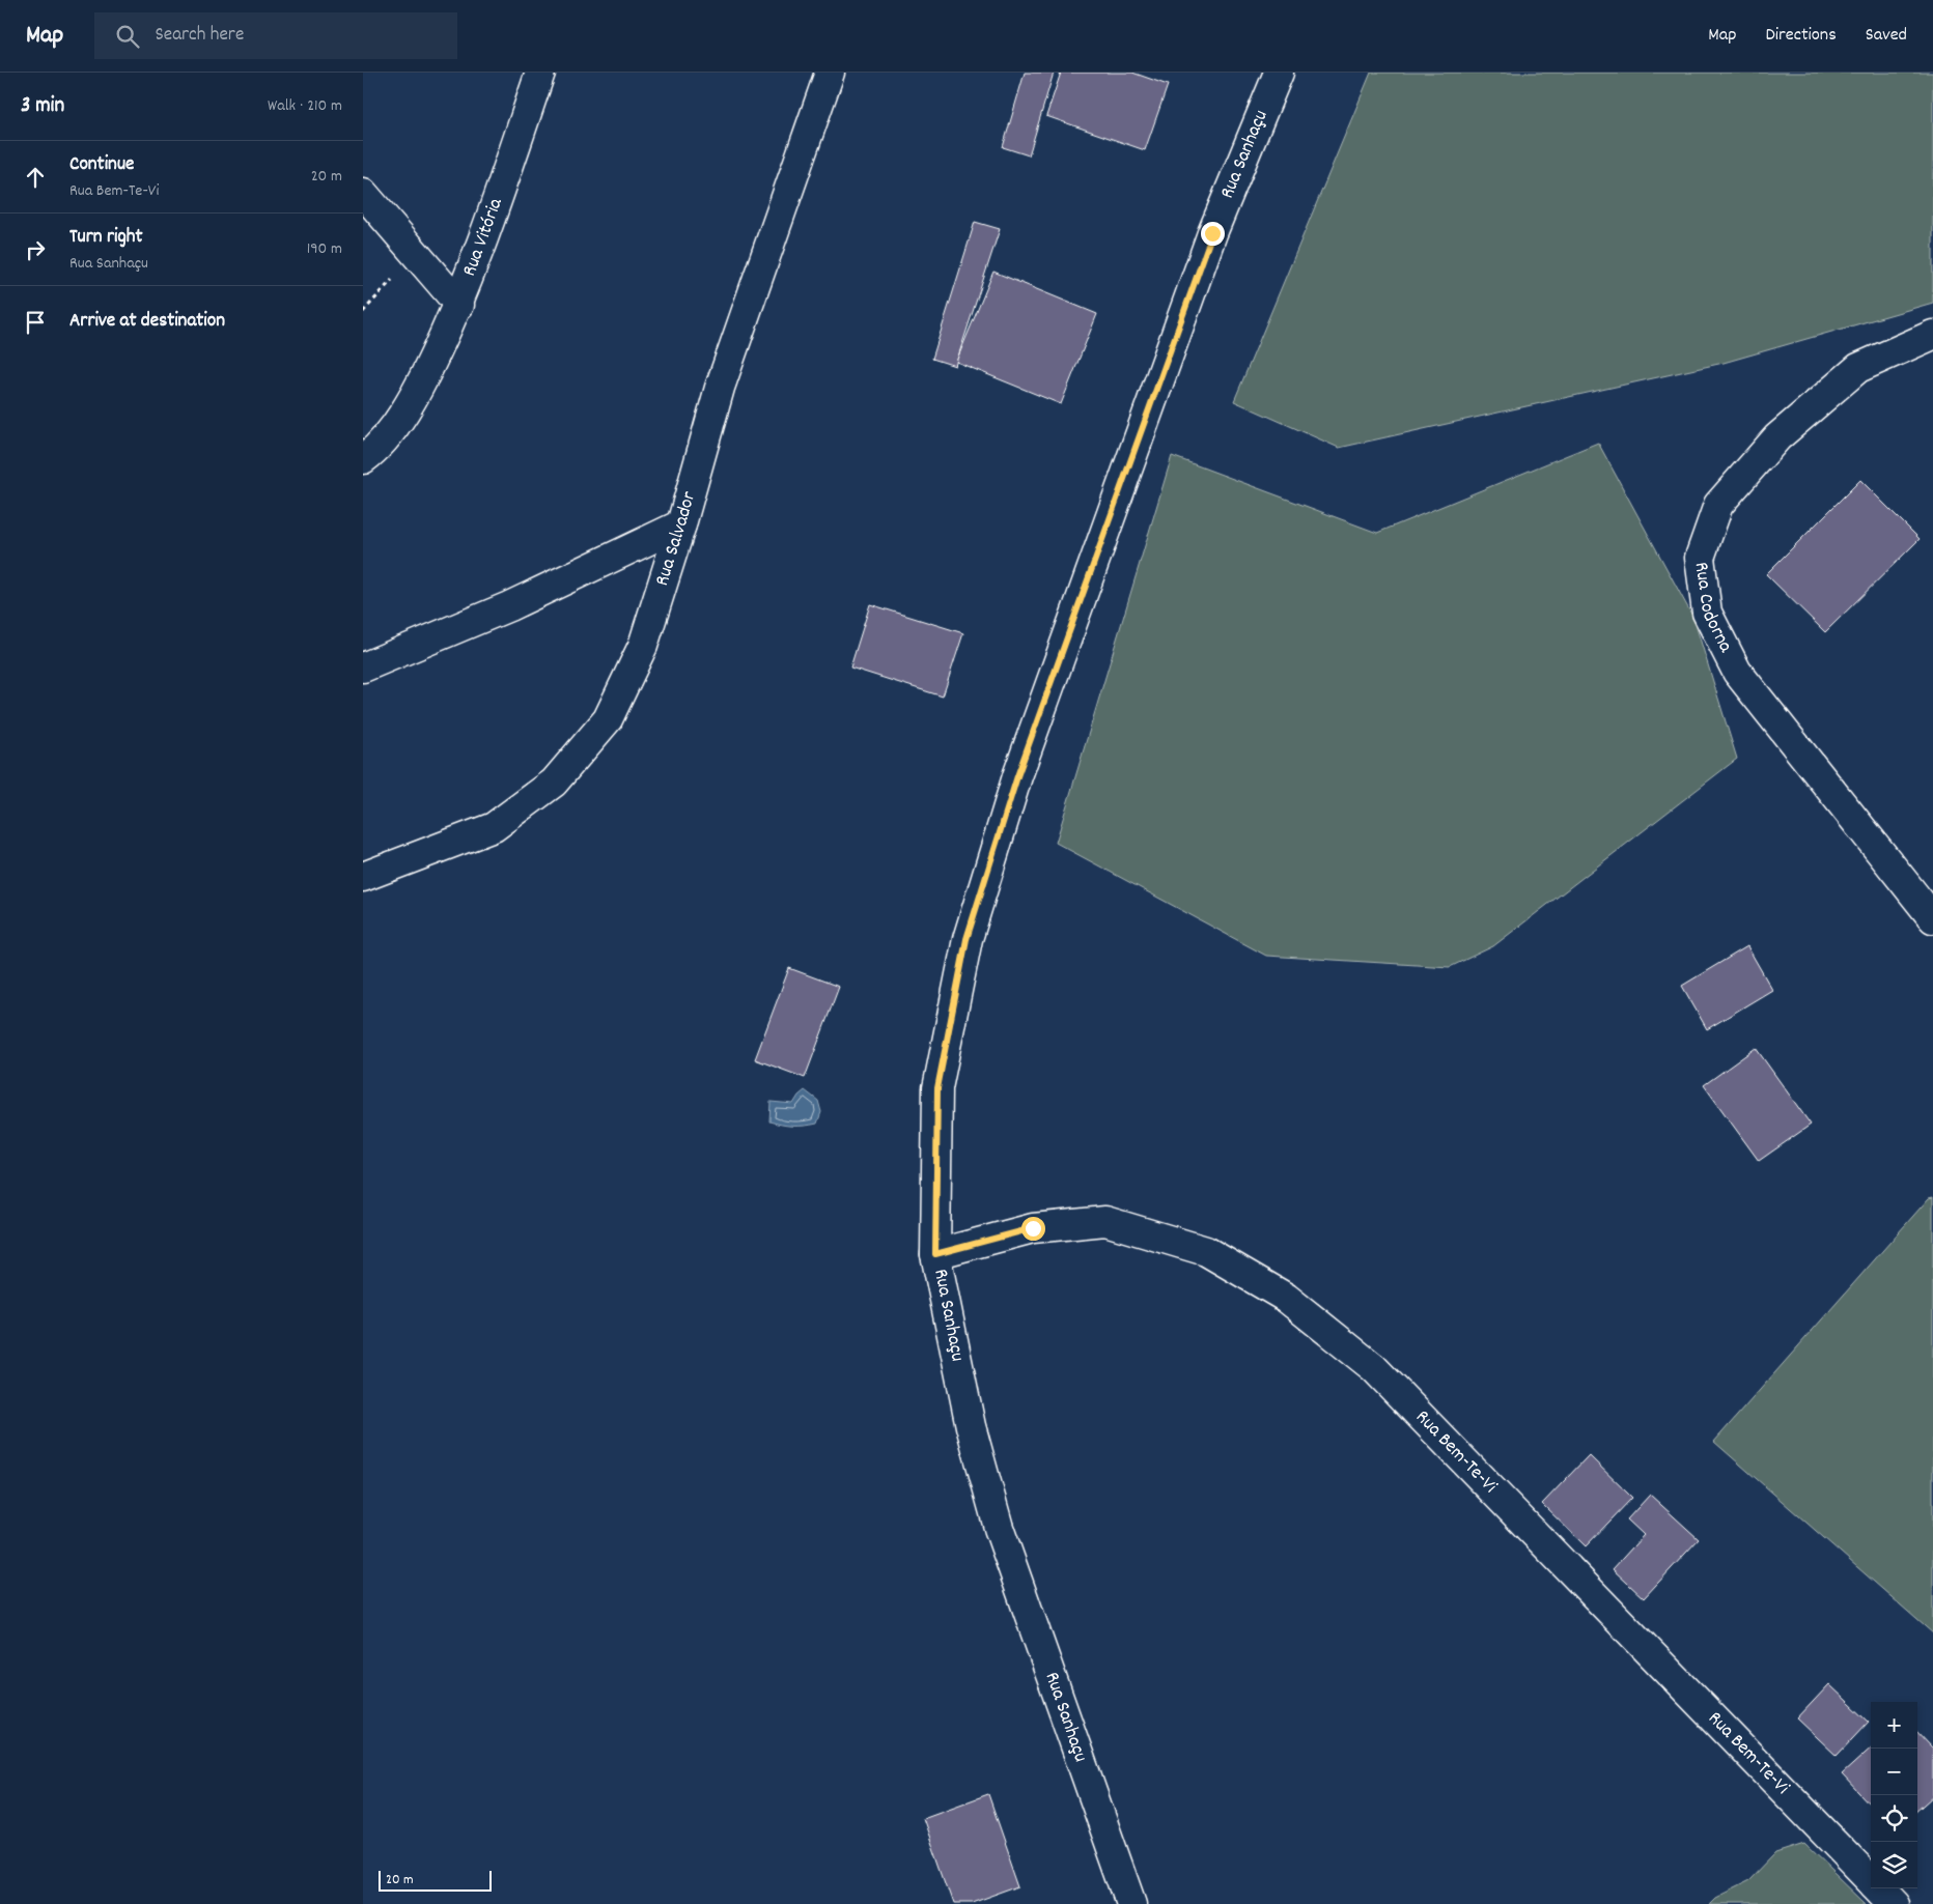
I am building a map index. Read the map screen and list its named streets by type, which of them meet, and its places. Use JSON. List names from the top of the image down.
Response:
{
  "streets": {
    "street": [
      "Rua Sanhaçu",
      "Rua Vitória",
      "Rua Salvador",
      "Rua Codorna",
      "Rua Bem-Te-Vi"
    ]
  },
  "crossings": [
    ["Rua Sanhaçu", "Rua Bem-Te-Vi"]
  ],
  "scale_bar": "20 m",
  "page": {
    "header": "Map",
    "search": "Search here",
    "nav": ["Map", "Directions", "Saved"],
    "heading": ["3 min", "Walk · 210 m"],
    "list": [
      ["Continue", "Rua Bem-Te-Vi", "20 m"],
      ["Turn right", "Rua Sanhaçu", "190 m"],
      "Arrive at destination"
    ],
    "map_buttons": ["+", "−"],
    "scale": "20 m"
  }
}
